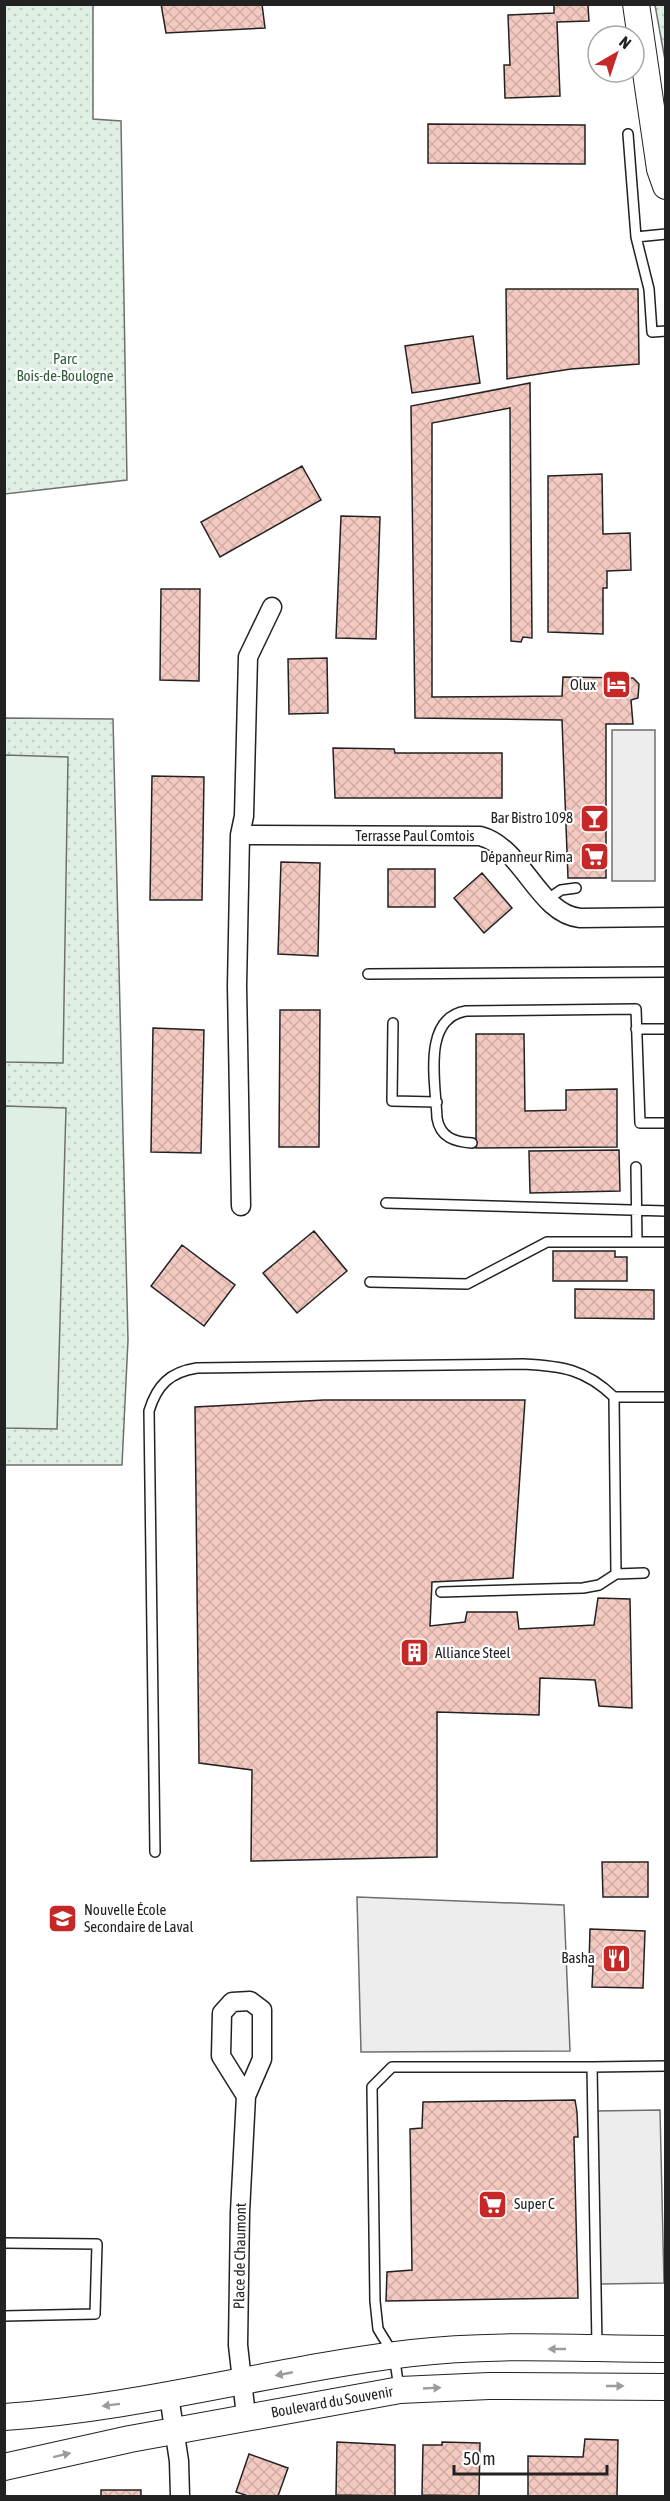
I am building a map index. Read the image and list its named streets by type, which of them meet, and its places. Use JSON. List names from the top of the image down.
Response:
{
  "streets": {
    "street": ["Terrasse Paul Comtois", "Place de Chaumont", "Boulevard du Souvenir"]
  },
  "crossings": [
    ["Place de Chaumont", "Boulevard du Souvenir"]
  ],
  "parks": ["Parc Bois-de-Boulogne"],
  "places": {
    "hotel": ["Olux"],
    "bar": ["Bar Bistro 1098"],
    "supermarket": ["Dépanneur Rima", "Super C"],
    "building": ["Alliance Steel"],
    "school or university": ["Nouvelle École Secondaire de Laval"],
    "restaurant": ["Basha"]
  },
  "scale_bar": "50 m",
  "north": "top right"
}
